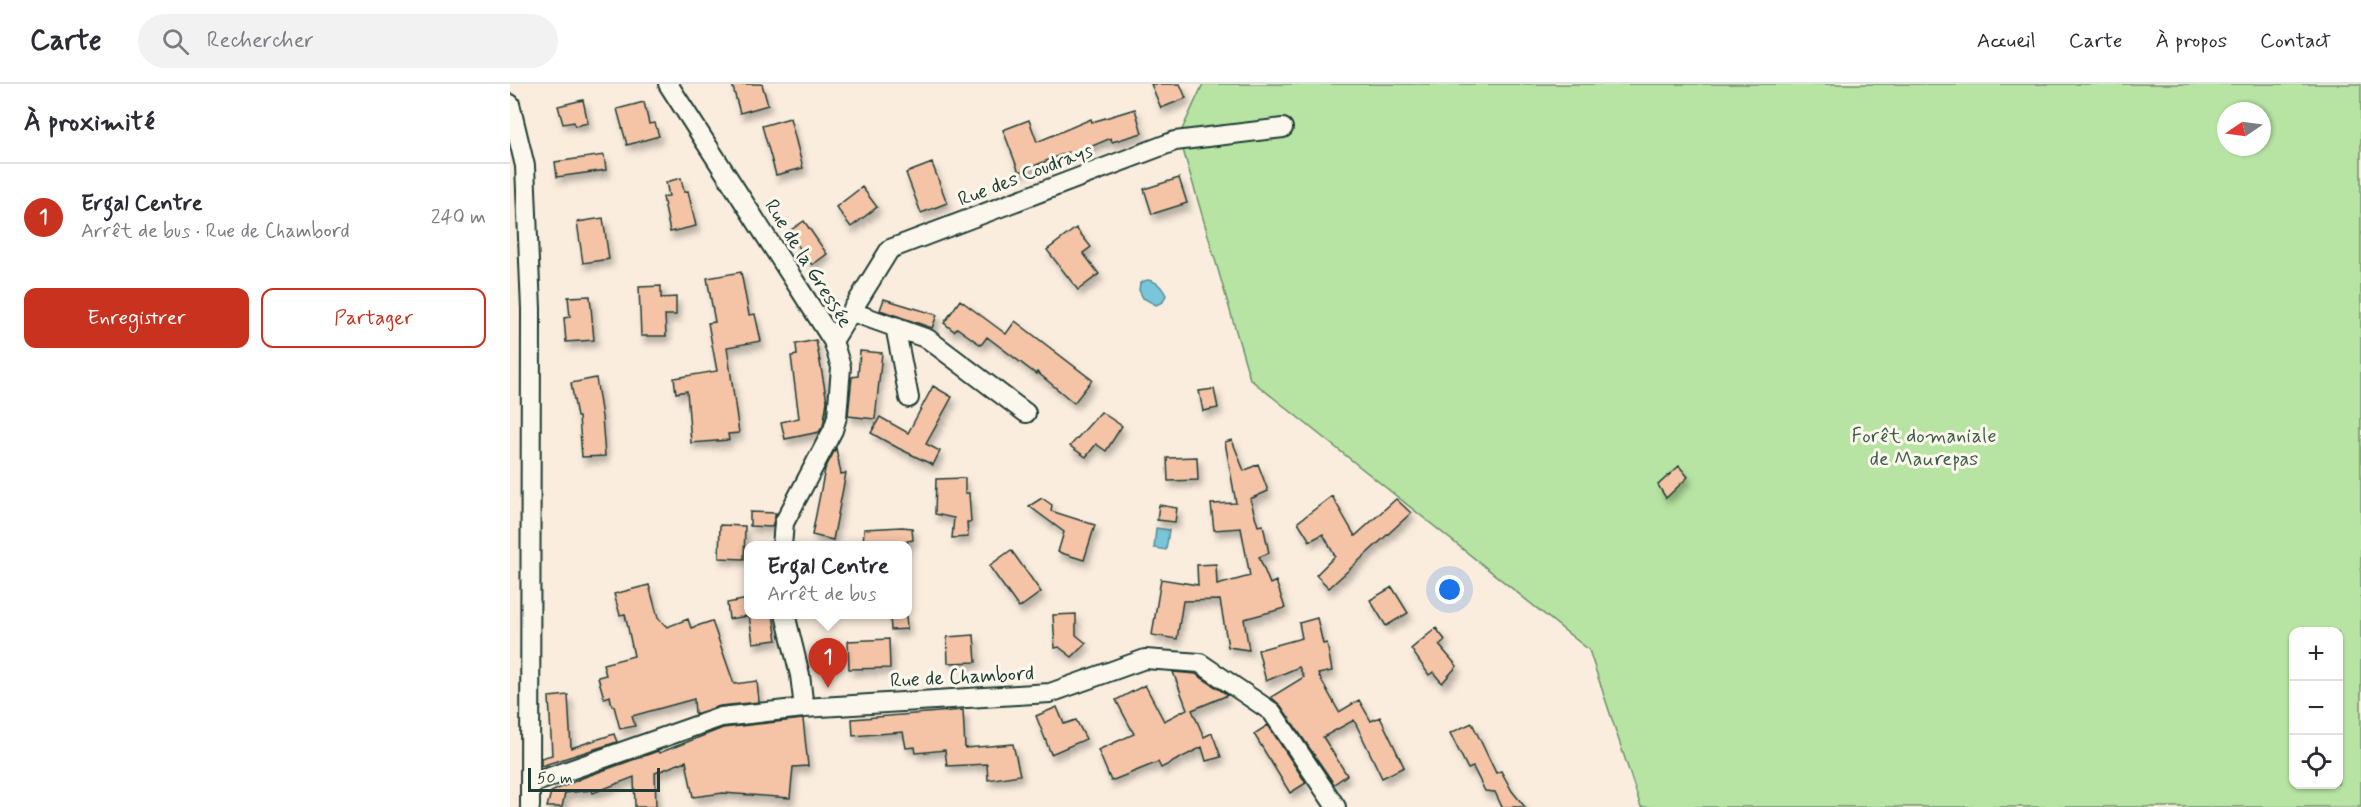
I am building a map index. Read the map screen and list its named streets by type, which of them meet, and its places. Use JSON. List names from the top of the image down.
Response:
{
  "streets": {
    "street": ["Rue des Coudrays", "Rue de la Gressée", "Rue de Chambord"]
  },
  "crossings": [
    ["Rue des Coudrays", "Rue de la Gressée"]
  ],
  "parks": ["Forêt domaniale de Maurepas"],
  "scale_bar": "50 m",
  "north": "left",
  "page": {
    "header": "Carte",
    "search": "Rechercher",
    "nav": [
      "Accueil",
      "Carte",
      "À propos",
      "Contact"
    ],
    "heading": "À proximité",
    "list": [
      {
        "mark": "1",
        "name": "Ergal Centre",
        "note": "Arrêt de bus · Rue de Chambord",
        "value": "240 m"
      }
    ],
    "buttons": ["Enregistrer", "Partager"],
    "popup": ["Ergal Centre", "Arrêt de bus"],
    "map_buttons": ["+", "−"],
    "pins": "1",
    "scale": "50 m"
  }
}
